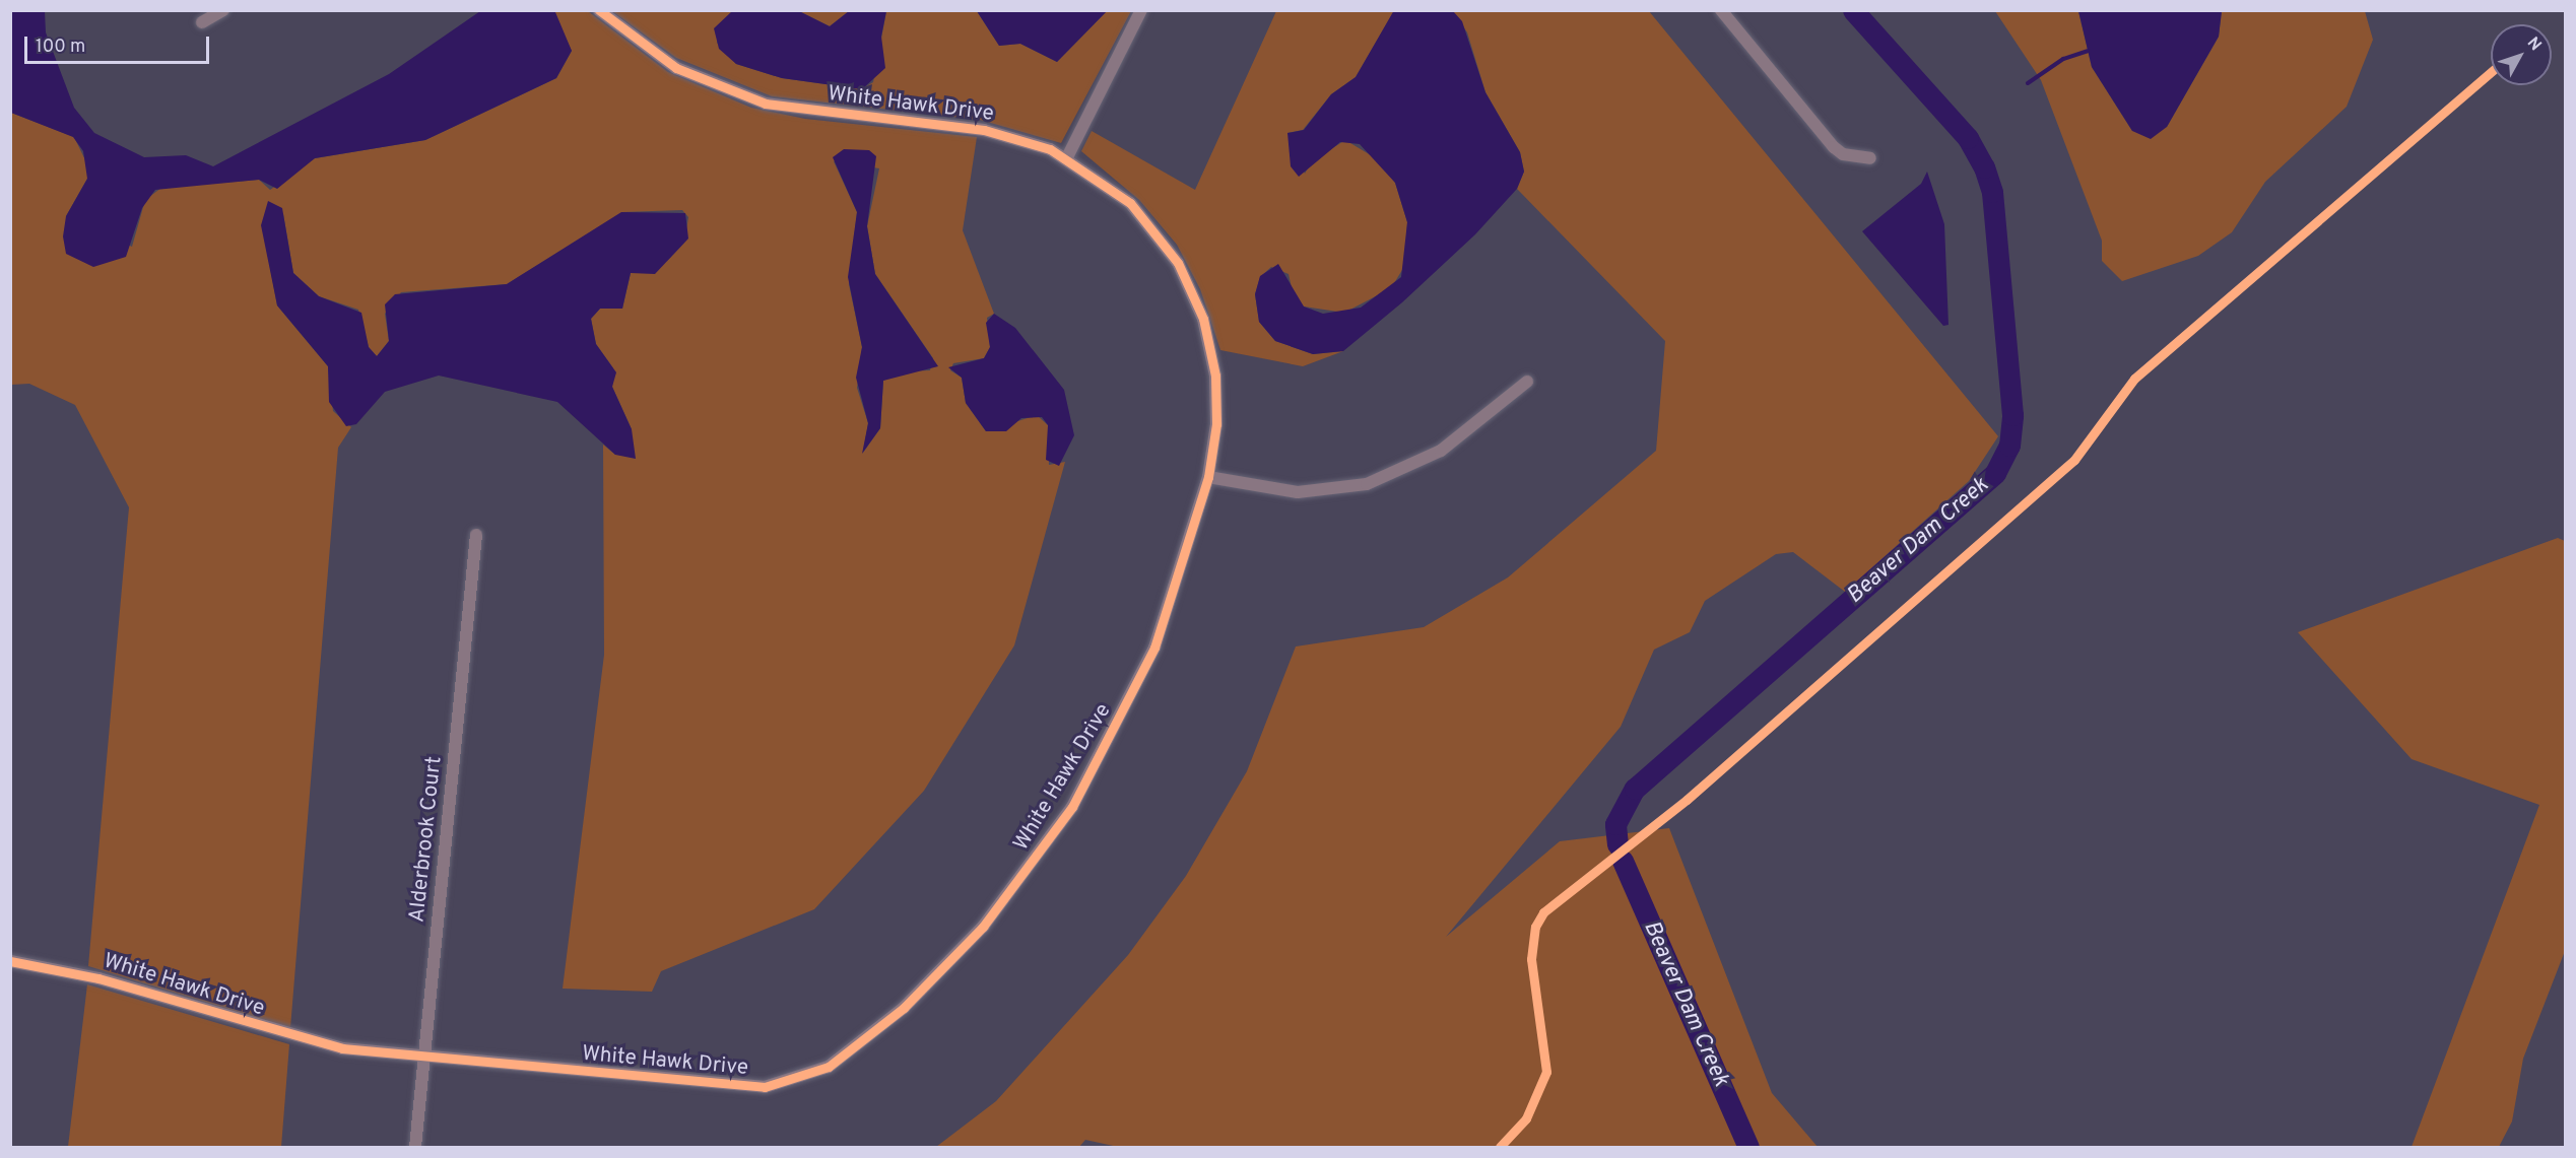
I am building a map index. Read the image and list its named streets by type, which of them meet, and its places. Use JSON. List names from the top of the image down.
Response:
{
  "streets": {
    "street": ["White Hawk Drive", "Alderbrook Court"]
  },
  "crossings": [
    ["White Hawk Drive", "Alderbrook Court"]
  ],
  "water": ["Beaver Dam Creek"],
  "scale_bar": "100 m",
  "north": "top right"
}
